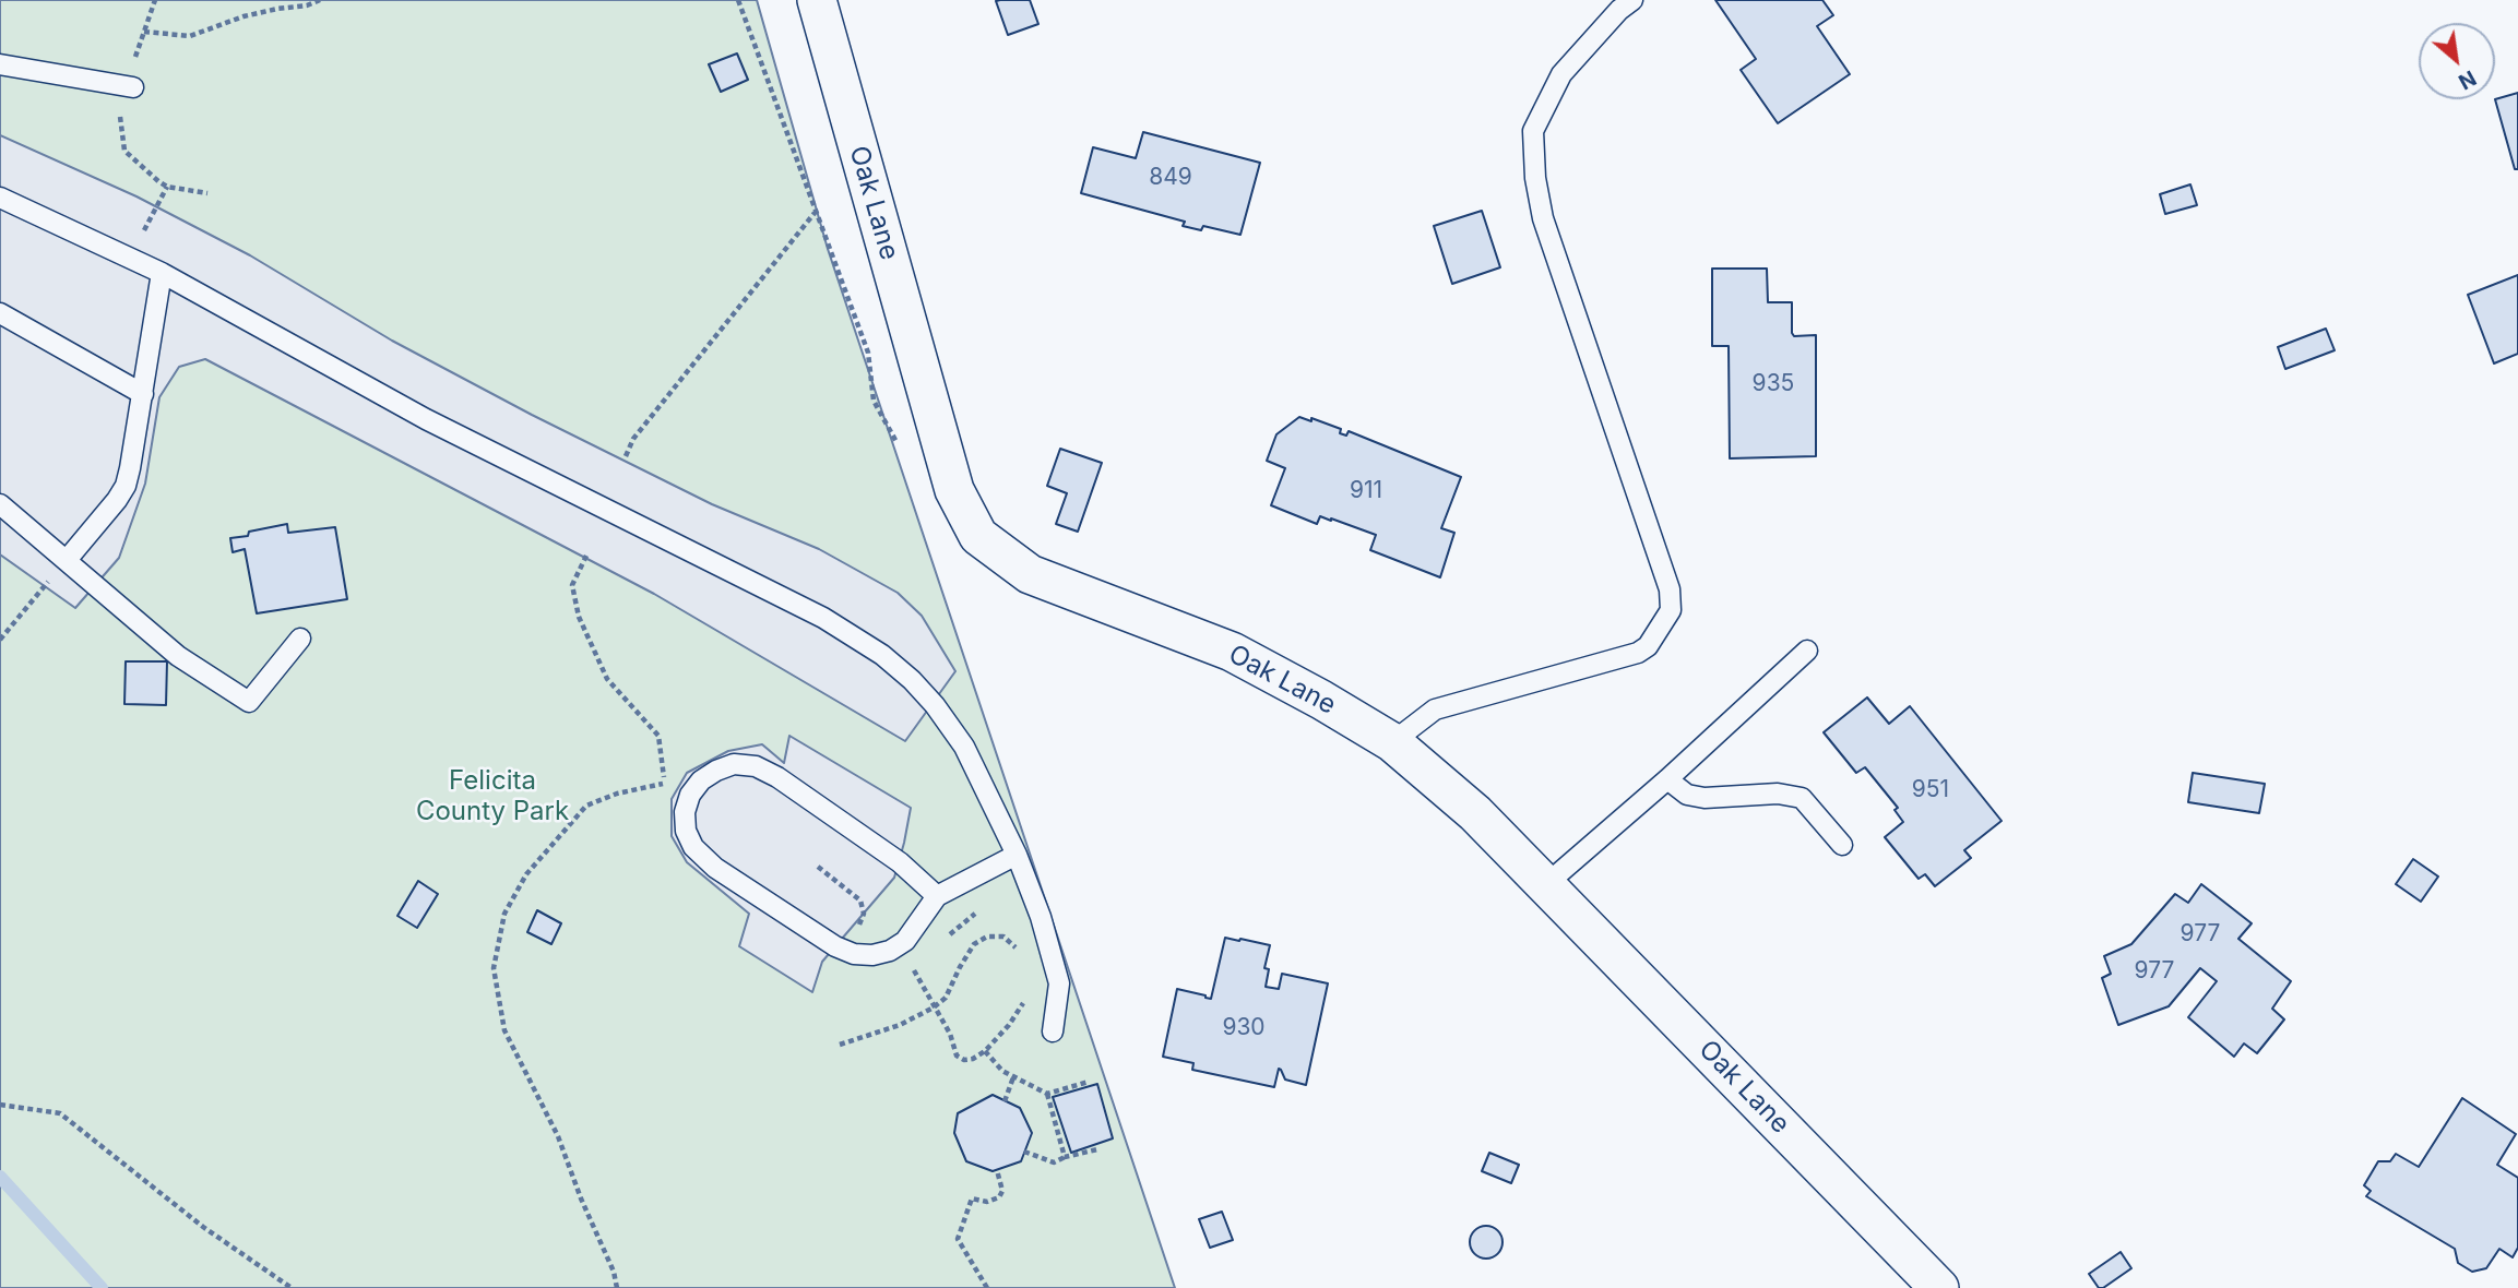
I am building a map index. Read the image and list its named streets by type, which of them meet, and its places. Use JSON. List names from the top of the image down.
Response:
{
  "streets": {
    "street": ["Oak Lane"]
  },
  "parks": ["Felicita County Park"],
  "house_numbers": [
    "849",
    "935",
    "911",
    "951",
    "977",
    "977",
    "930"
  ],
  "north": "bottom right"
}
